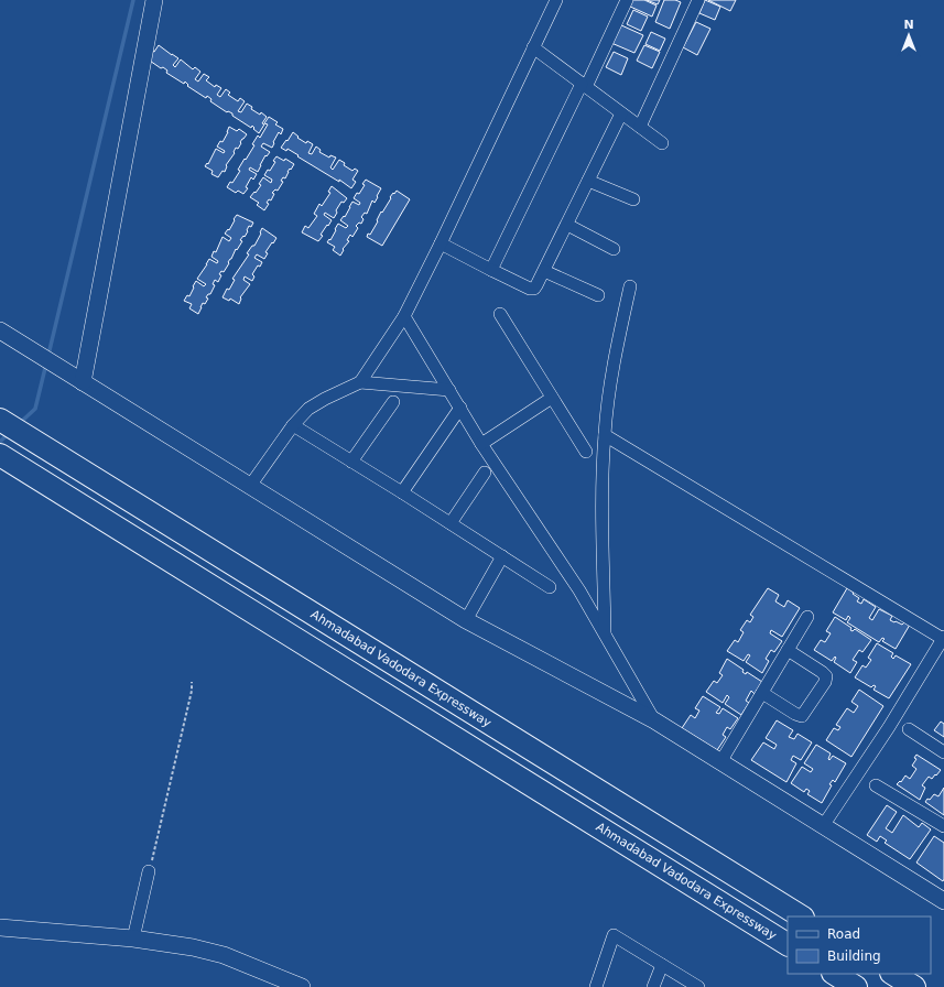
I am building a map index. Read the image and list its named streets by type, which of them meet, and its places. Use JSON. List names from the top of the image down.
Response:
{
  "streets": {
    "highway": ["Ahmadabad Vadodara Expressway"]
  },
  "legend": ["Road", "Building"],
  "north": "top"
}
